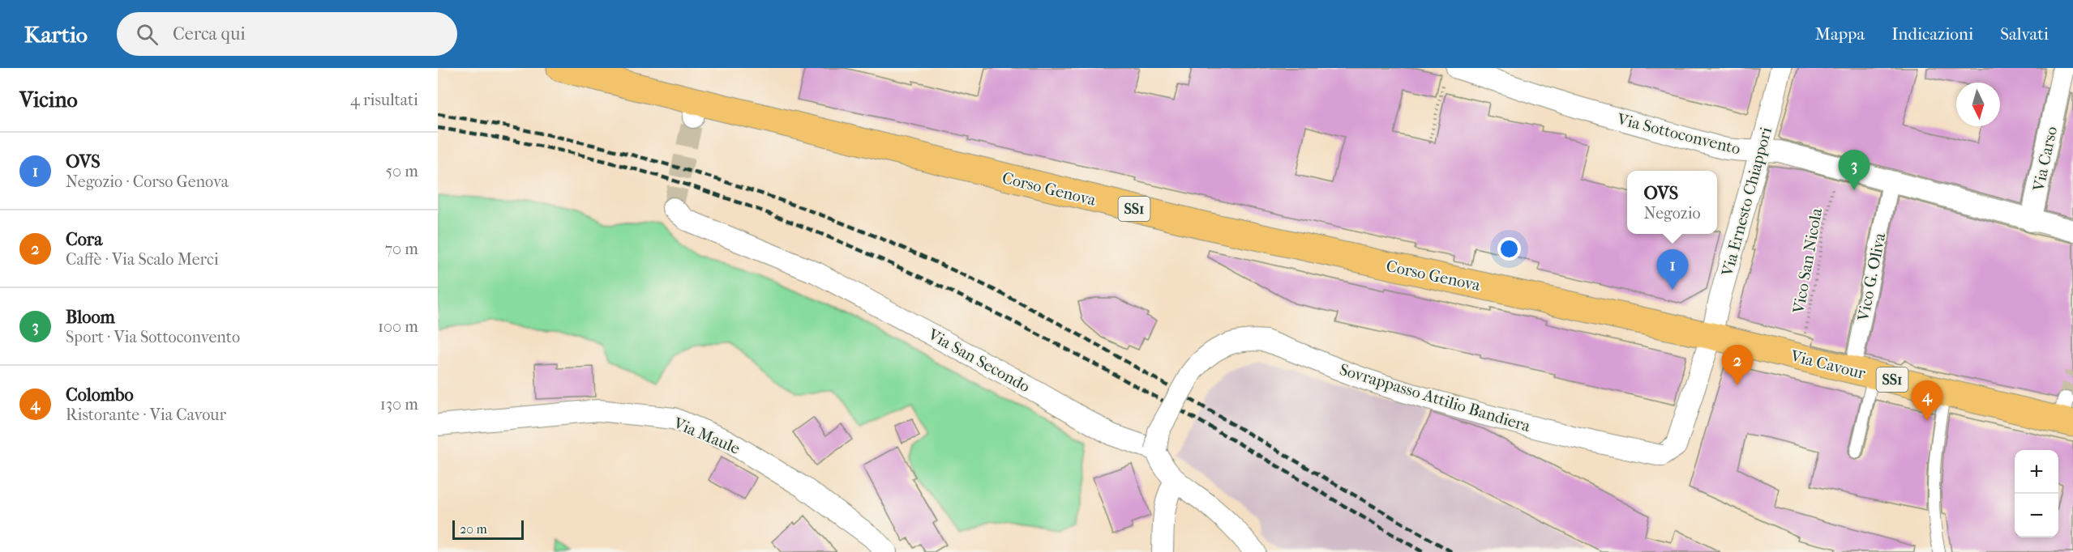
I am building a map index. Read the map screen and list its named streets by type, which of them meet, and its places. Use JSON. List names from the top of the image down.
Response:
{
  "streets": {
    "main road": ["Corso Genova", "SS1", "Via Cavour"],
    "street": [
      "Via Sottoconvento",
      "Via Carso",
      "Via Ernesto Chiappori",
      "Vico G. Oliva",
      "Via San Secondo",
      "Sovrappasso Attilio Bandiera",
      "Via Maule"
    ],
    "path": ["Vico San Nicola"]
  },
  "crossings": [
    ["Via Sottoconvento", "Via Carso"],
    ["Via Sottoconvento", "Via Ernesto Chiappori"],
    ["Via Sottoconvento", "Vico San Nicola"],
    ["Via Sottoconvento", "Vico G. Oliva"],
    ["Corso Genova", "Via Ernesto Chiappori"],
    ["Corso Genova", "Via Cavour"],
    ["Via Ernesto Chiappori", "Via Cavour"],
    ["Via Ernesto Chiappori", "Sovrappasso Attilio Bandiera"],
    ["Vico San Nicola", "Via Cavour"],
    ["Vico G. Oliva", "Via Cavour"],
    ["Via San Secondo", "Sovrappasso Attilio Bandiera"]
  ],
  "scale_bar": "20 m",
  "north": "bottom",
  "page": {
    "header": "Kartio",
    "search": "Cerca qui",
    "nav": ["Mappa", "Indicazioni", "Salvati"],
    "heading": ["Vicino", "4 risultati"],
    "list": [
      {
        "mark": "1",
        "name": "OVS",
        "note": "Negozio · Corso Genova",
        "value": "50 m"
      },
      {
        "mark": "2",
        "name": "Cora",
        "note": "Caffè · Via Scalo Merci",
        "value": "70 m"
      },
      {
        "mark": "3",
        "name": "Bloom",
        "note": "Sport · Via Sottoconvento",
        "value": "100 m"
      },
      {
        "mark": "4",
        "name": "Colombo",
        "note": "Ristorante · Via Cavour",
        "value": "130 m"
      }
    ],
    "pins": [
      "3",
      "1",
      "2",
      "4"
    ],
    "popup": ["OVS", "Negozio"],
    "map_buttons": ["+", "−"],
    "scale": "20 m"
  }
}
